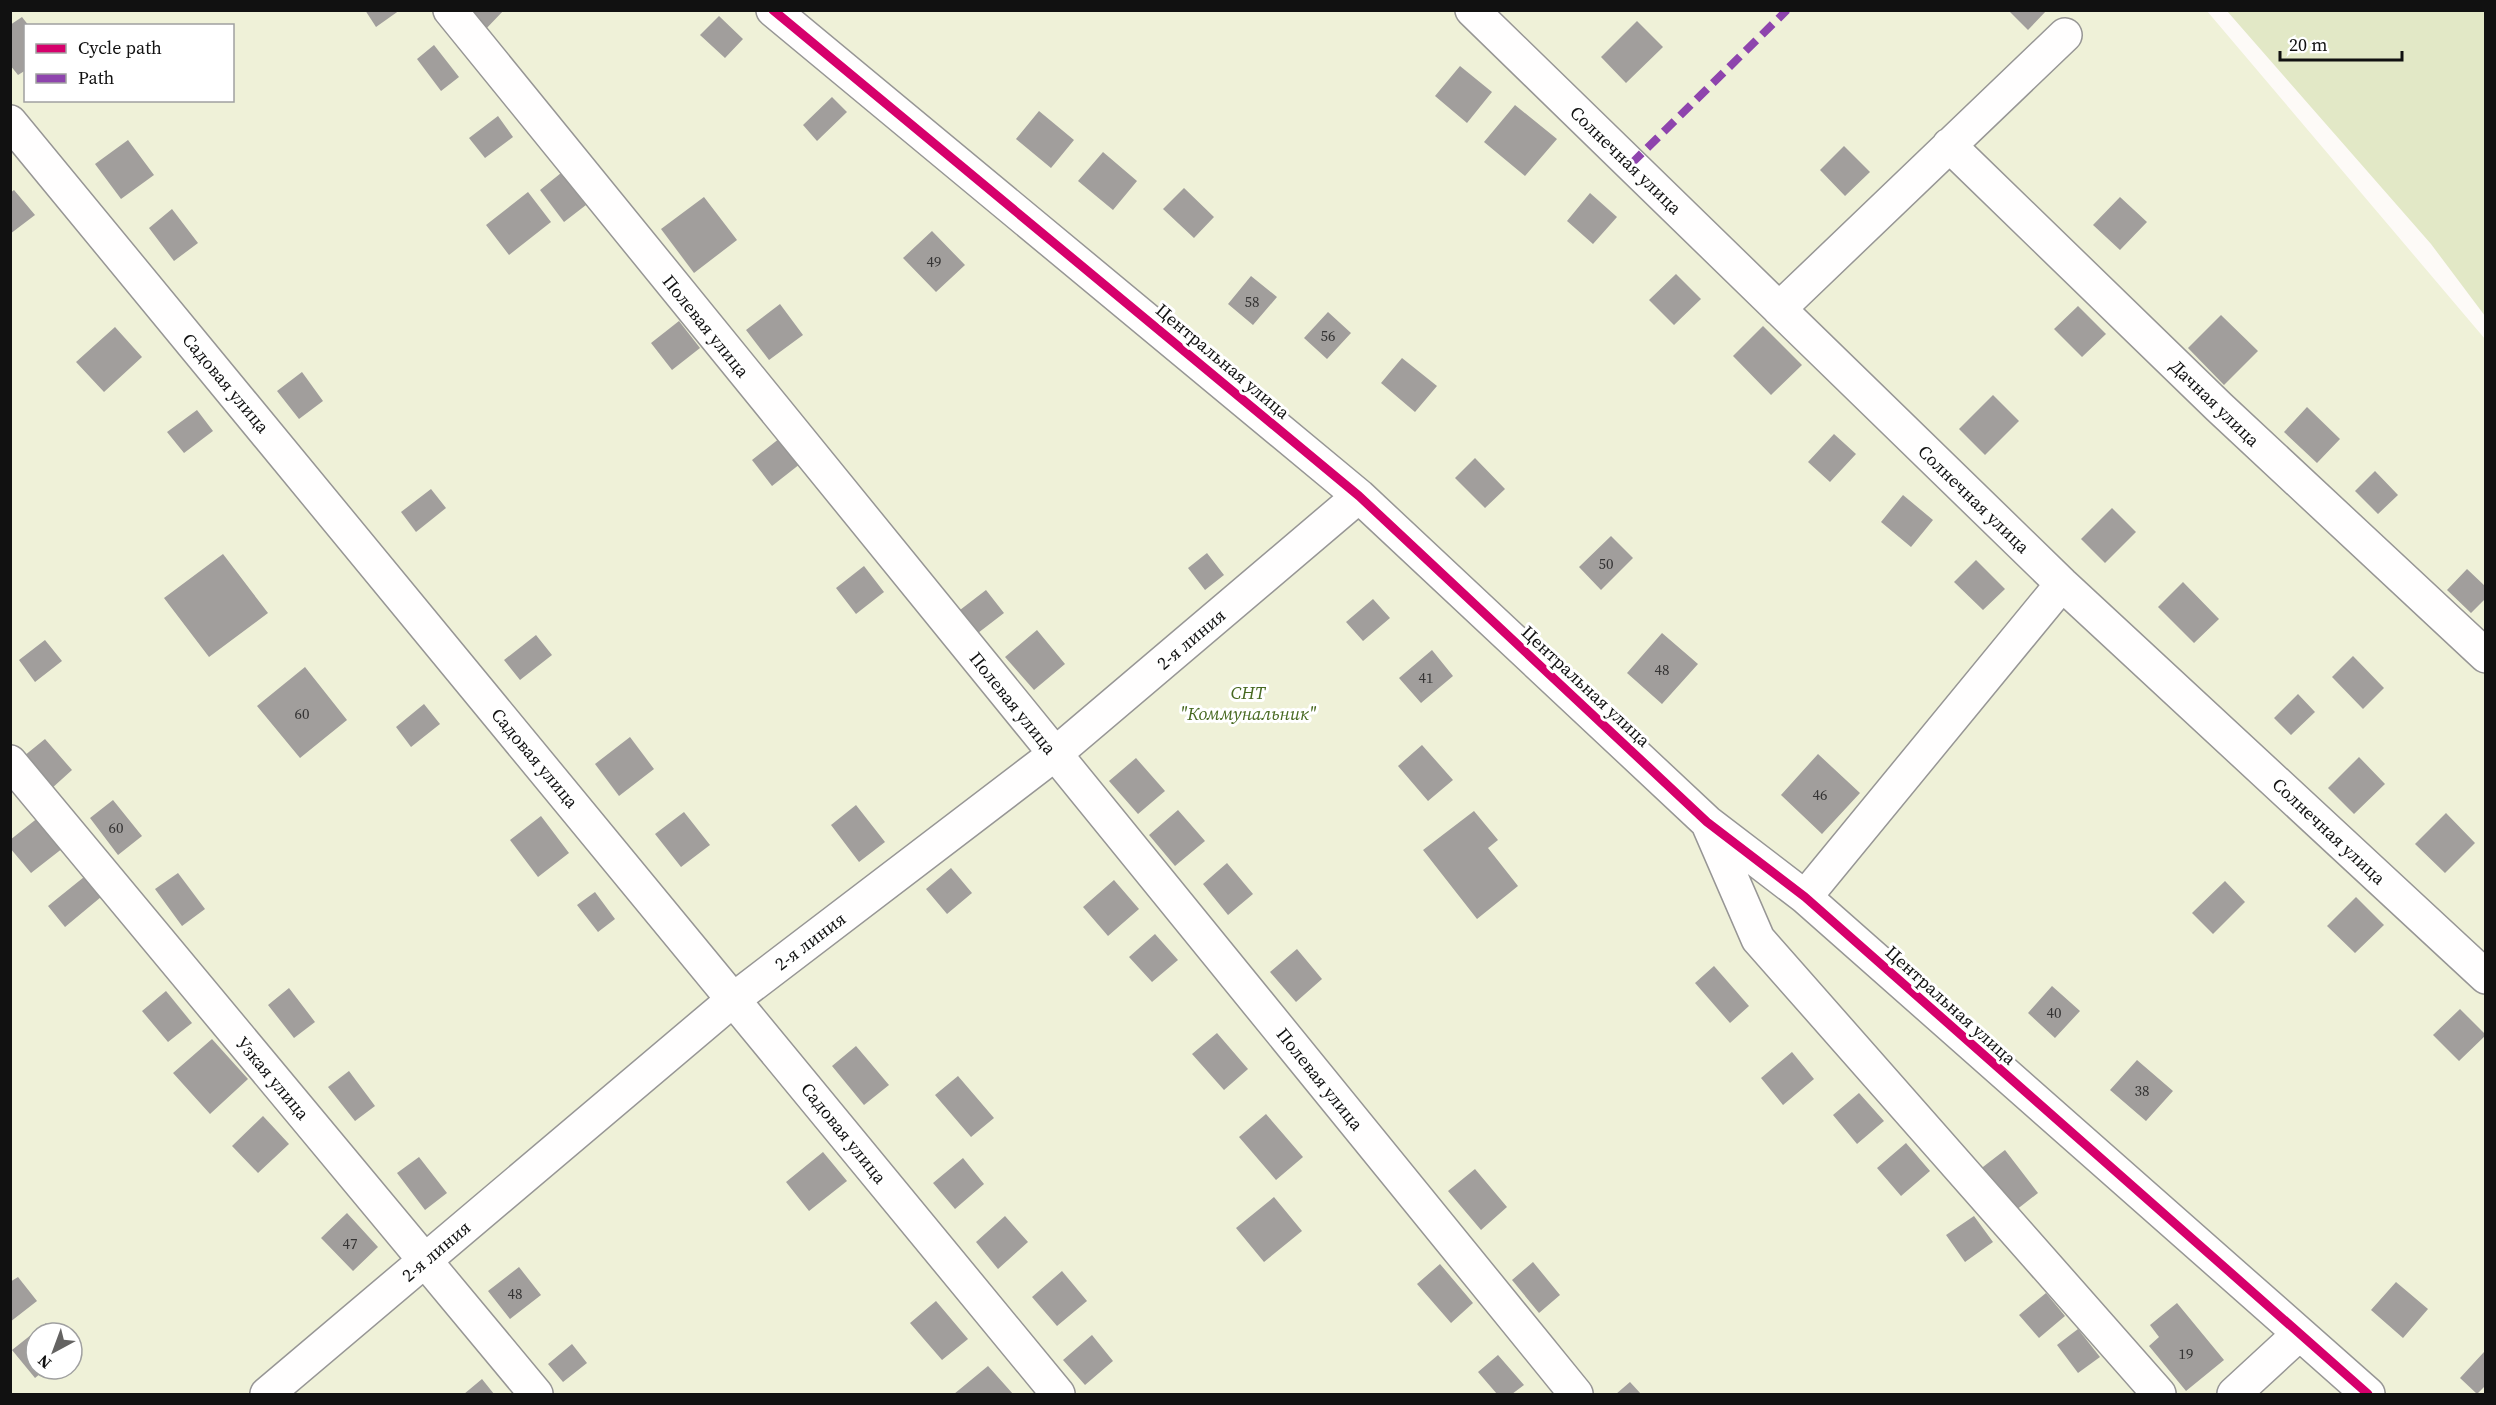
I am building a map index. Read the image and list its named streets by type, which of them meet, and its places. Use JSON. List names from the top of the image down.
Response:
{
  "streets": {
    "street": [
      "Солнечная улица",
      "Полевая улица",
      "Центральная улица",
      "Садовая улица",
      "Дачная улица",
      "2-я линия",
      "Узкая улица"
    ]
  },
  "crossings": [
    ["Полевая улица", "2-я линия"],
    ["Центральная улица", "2-я линия"],
    ["Садовая улица", "2-я линия"],
    ["2-я линия", "Узкая улица"]
  ],
  "parks": ["СНТ \"Коммунальник\""],
  "house_numbers": [
    "49",
    "58",
    "56",
    "50",
    "48",
    "41",
    "60",
    "46",
    "60",
    "40",
    "38",
    "47",
    "48",
    "19"
  ],
  "legend": ["Cycle path", "Path"],
  "scale_bar": "20 m",
  "north": "bottom left"
}
